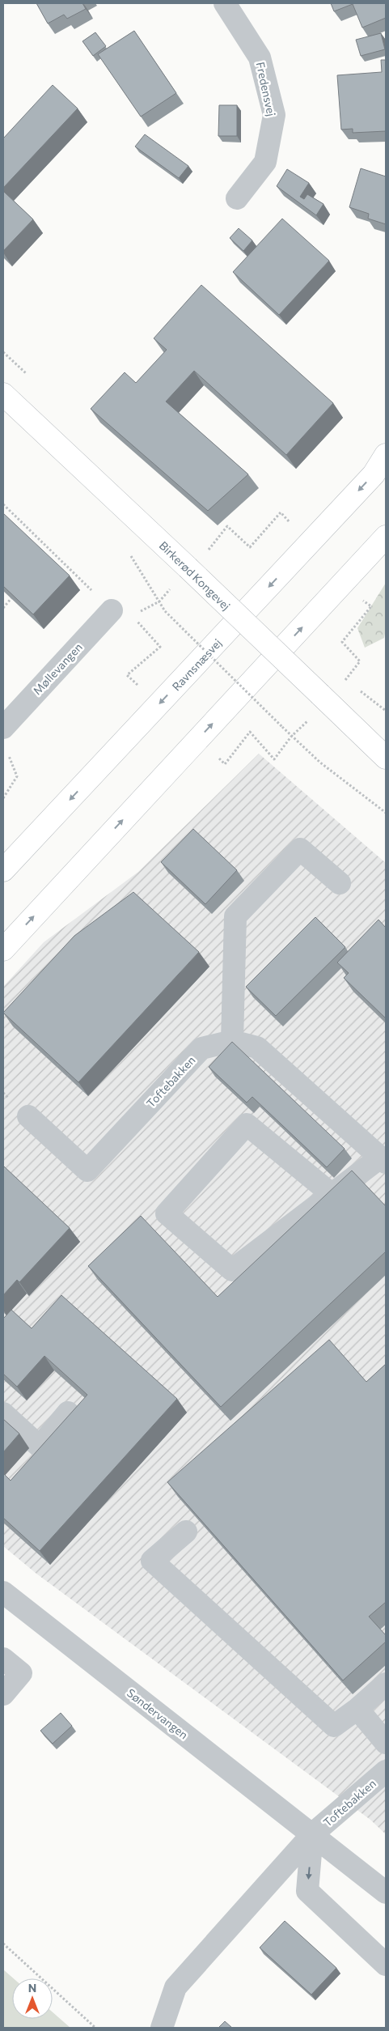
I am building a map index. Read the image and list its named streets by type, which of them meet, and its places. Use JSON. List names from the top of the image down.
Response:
{
  "streets": {
    "main road": ["Birkerød Kongevej", "Ravnsnæsvej"],
    "street": [
      "Fredensvej",
      "Møllevangen",
      "Toftebakken",
      "Søndervangen"
    ]
  },
  "crossings": [
    ["Toftebakken", "Søndervangen"]
  ],
  "north": "top"
}
